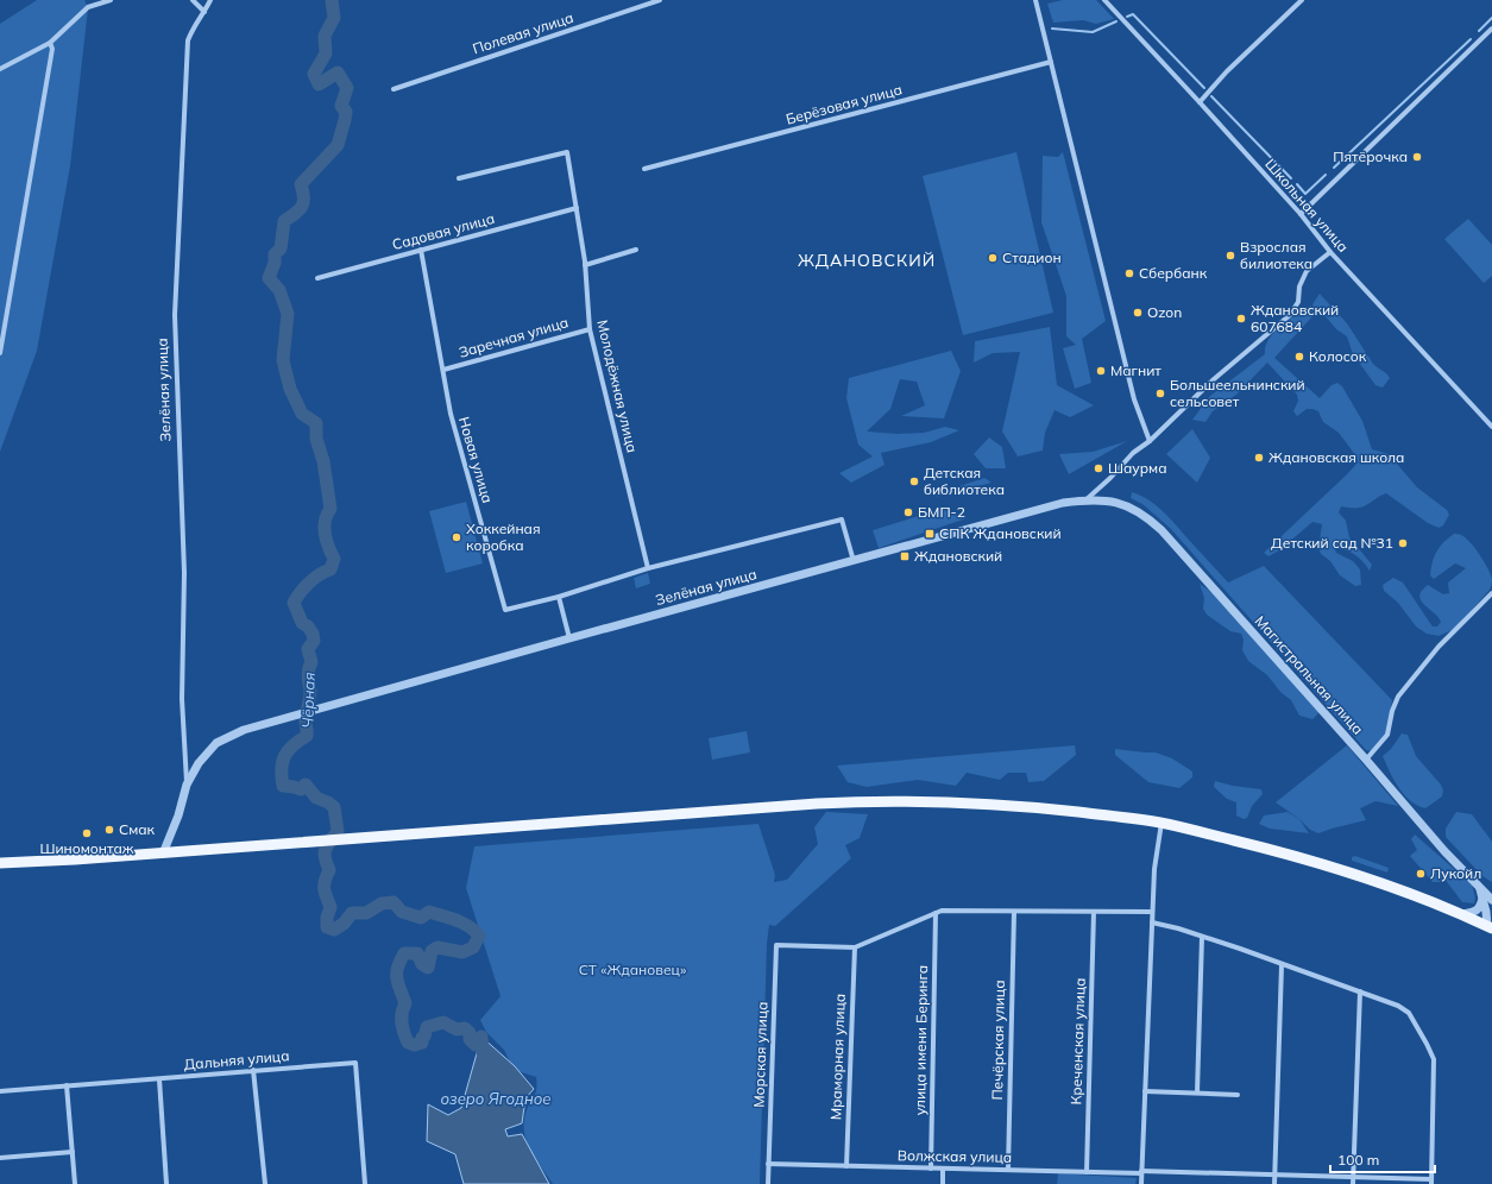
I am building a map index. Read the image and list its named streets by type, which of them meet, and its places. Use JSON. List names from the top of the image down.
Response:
{
  "streets": {
    "street": [
      "Полевая улица",
      "Берёзовая улица",
      "Школьная улица",
      "Садовая улица",
      "Заречная улица",
      "Молодёжная улица",
      "Зелёная улица",
      "Новая улица",
      "Магистральная улица",
      "улица имени Беринга",
      "Печёрская улица",
      "Креченская улица",
      "Морская улица",
      "Мраморная улица",
      "Дальняя улица",
      "Волжская улица"
    ]
  },
  "crossings": [
    ["Садовая улица", "Молодёжная улица"],
    ["Садовая улица", "Новая улица"],
    ["Заречная улица", "Молодёжная улица"],
    ["Заречная улица", "Новая улица"],
    ["Зелёная улица", "Магистральная улица"],
    ["улица имени Беринга", "Волжская улица"],
    ["Печёрская улица", "Волжская улица"],
    ["Креченская улица", "Волжская улица"],
    ["Морская улица", "Мраморная улица"],
    ["Морская улица", "Волжская улица"],
    ["Мраморная улица", "Волжская улица"]
  ],
  "districts": ["ЖДАНОВСКИЙ"],
  "water": ["Чёрная", "озеро Ягодное"],
  "parks": ["СТ «Ждановец»"],
  "places": {
    "other": [
      "Пятёрочка",
      "Взрослая билиотека",
      "Стадион",
      "Сбербанк",
      "Ozon",
      "Ждановский 607684",
      "Колосок",
      "Магнит",
      "Большеельнинский сельсовет",
      "Ждановская школа",
      "Шаурма",
      "Детская библиотека",
      "БМП-2",
      "Хоккейная коробка",
      "Детский сад №31",
      "Смак",
      "Шиномонтаж",
      "Лукойл"
    ],
    "transit": ["СПК Ждановский", "Ждановский"]
  },
  "scale_bar": "100 m"
}
